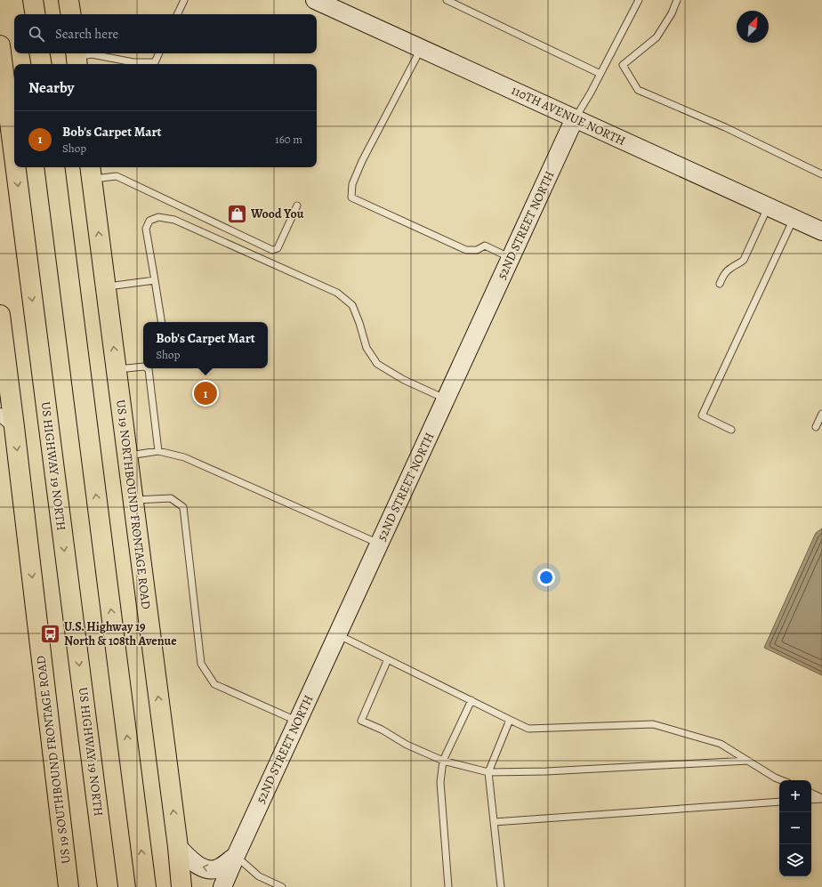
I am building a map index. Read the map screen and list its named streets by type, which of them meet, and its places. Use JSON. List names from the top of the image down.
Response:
{
  "streets": {
    "main road": ["US HIGHWAY 19 NORTH", "US 19 NORTHBOUND FRONTAGE ROAD", "US 19 SOUTHBOUND FRONTAGE ROAD"],
    "street": ["110TH AVENUE NORTH", "52ND STREET NORTH"]
  },
  "crossings": [
    ["110TH AVENUE NORTH", "52ND STREET NORTH"],
    ["52ND STREET NORTH", "US 19 NORTHBOUND FRONTAGE ROAD"]
  ],
  "places": {
    "shop": ["Wood You"],
    "bus stop": ["U.S. Highway 19 North & 108th Avenue"]
  },
  "north": "top right",
  "page": {
    "search": "Search here",
    "heading": "Nearby",
    "list": [
      {
        "mark": "1",
        "name": "Bob's Carpet Mart",
        "note": "Shop",
        "value": "160 m"
      }
    ],
    "popup": ["Bob's Carpet Mart", "Shop"],
    "pins": "1",
    "map_buttons": ["+", "−"]
  }
}
